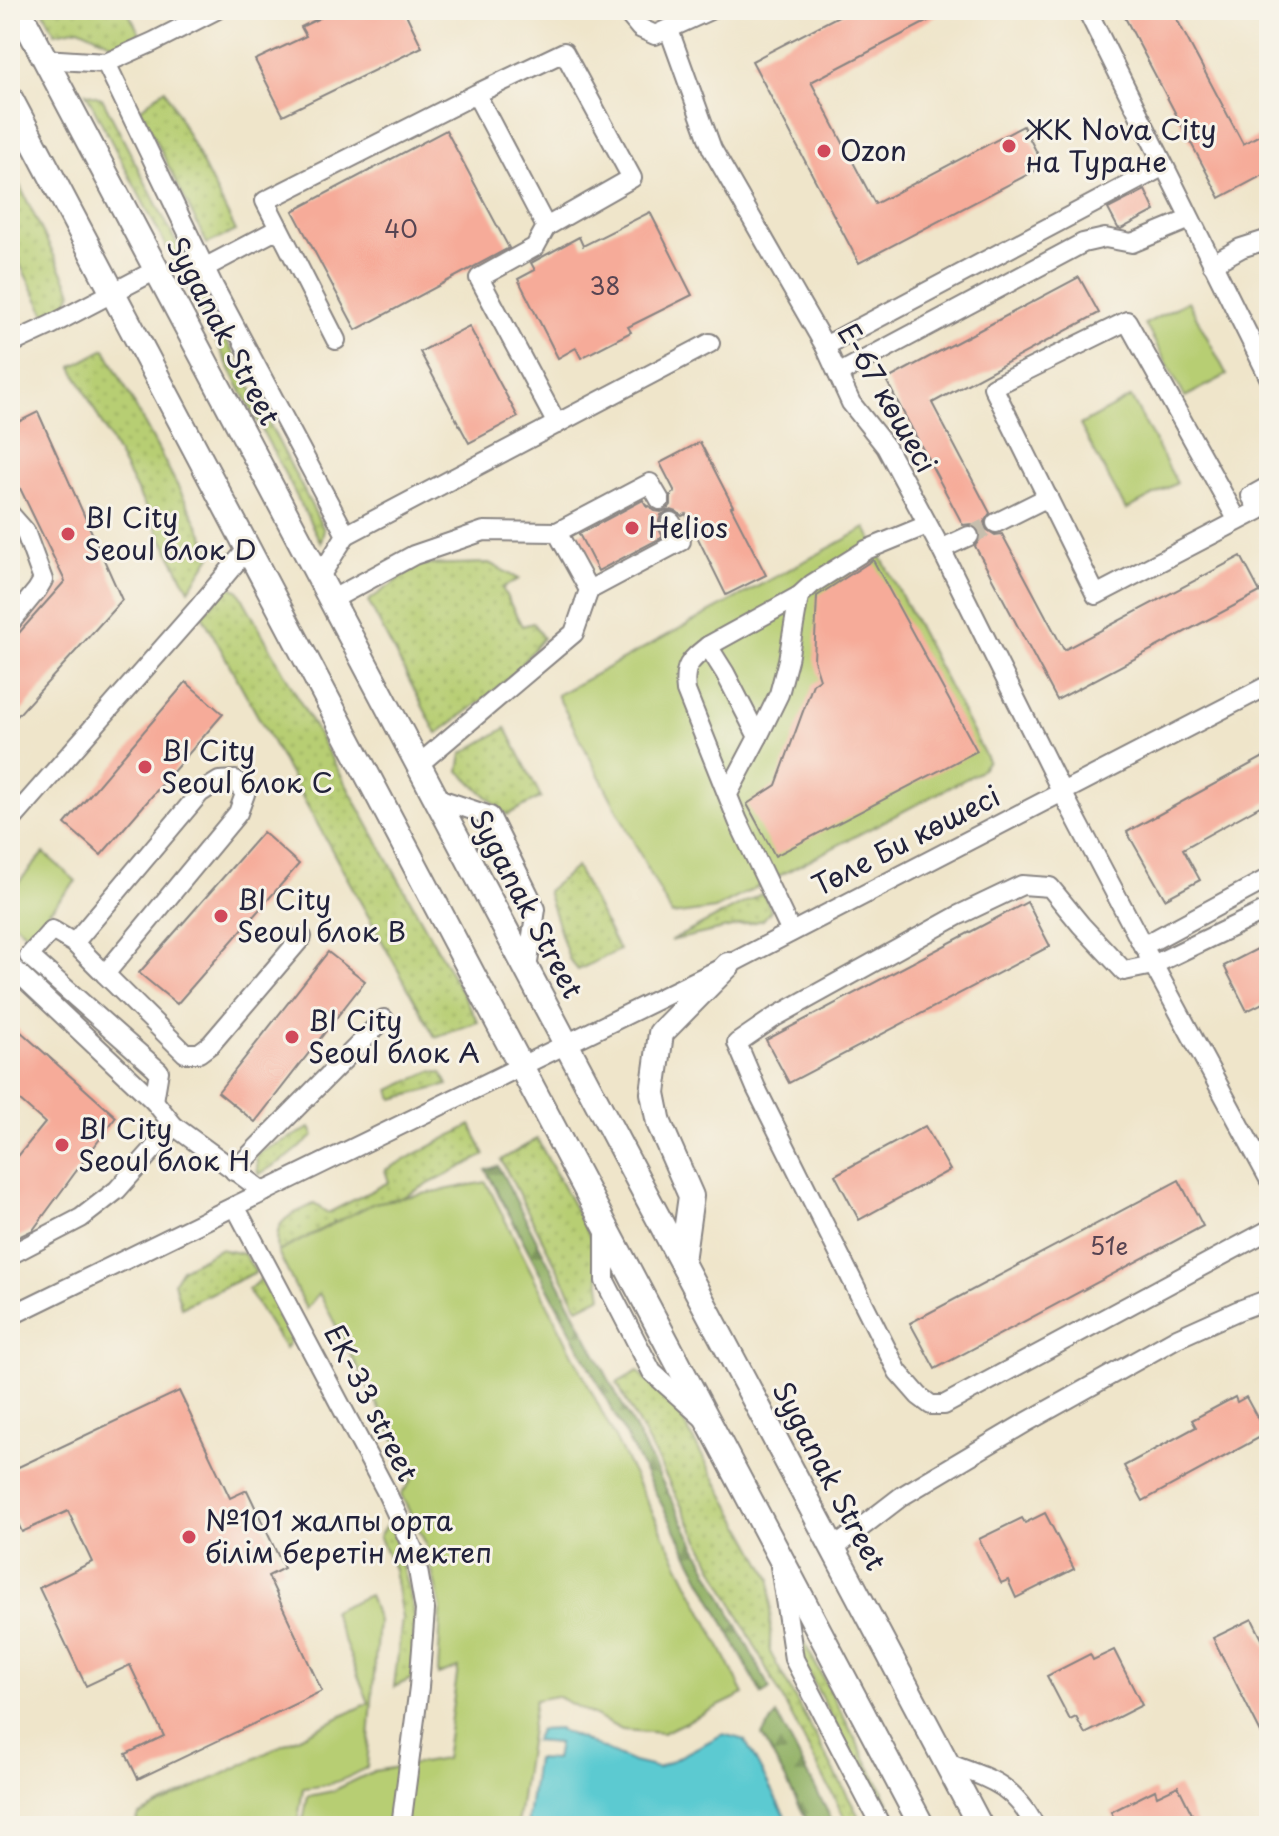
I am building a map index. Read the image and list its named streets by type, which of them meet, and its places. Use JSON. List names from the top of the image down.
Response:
{
  "streets": {
    "main road": ["Syganak Street"],
    "street": ["Е-67 көшесі", "Төле Би көшесі", "EK-33 street"]
  },
  "crossings": [
    ["Syganak Street", "Төле Би көшесі"],
    ["Е-67 көшесі", "Төле Би көшесі"]
  ],
  "places": [
    "ЖК Nova City на Туране",
    "Ozon",
    "Helios",
    "BI City Seoul блок D",
    "BI City Seoul блок C",
    "BI City Seoul блок B",
    "BI City Seoul блок A",
    "BI City Seoul блок H",
    "№101 жалпы орта білім беретін мектеп"
  ],
  "house_numbers": ["40", "38", "51е"]
}
